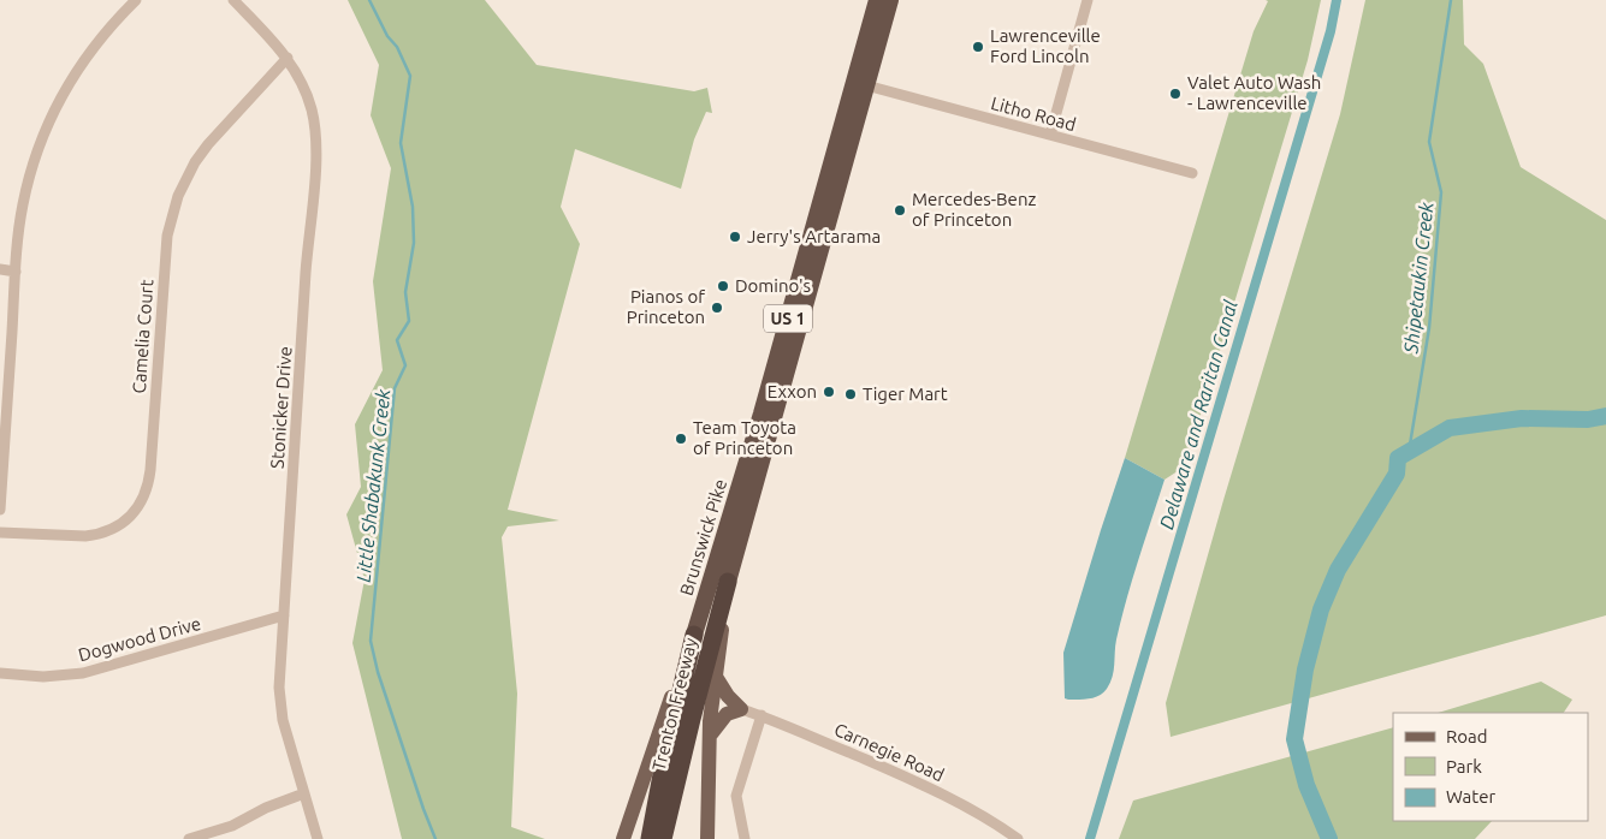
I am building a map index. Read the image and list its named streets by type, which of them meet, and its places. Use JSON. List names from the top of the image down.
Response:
{
  "streets": {
    "highway": ["US 1", "Brunswick Pike", "Trenton Freeway"],
    "street": [
      "Litho Road",
      "Camelia Court",
      "Stonicker Drive",
      "Dogwood Drive",
      "Carnegie Road"
    ]
  },
  "crossings": [
    ["Litho Road", "Brunswick Pike"],
    ["Camelia Court", "Stonicker Drive"],
    ["Stonicker Drive", "Dogwood Drive"],
    ["Brunswick Pike", "Trenton Freeway"]
  ],
  "water": ["Shipetaukin Creek", "Delaware and Raritan Canal", "Little Shabakunk Creek"],
  "places": [
    "Lawrenceville Ford Lincoln",
    "Valet Auto Wash - Lawrenceville",
    "Mercedes-Benz of Princeton",
    "Jerry's Artarama",
    "Domino's",
    "Pianos of Princeton",
    "Exxon",
    "Tiger Mart",
    "Team Toyota of Princeton"
  ],
  "legend": ["Road", "Park", "Water"]
}
